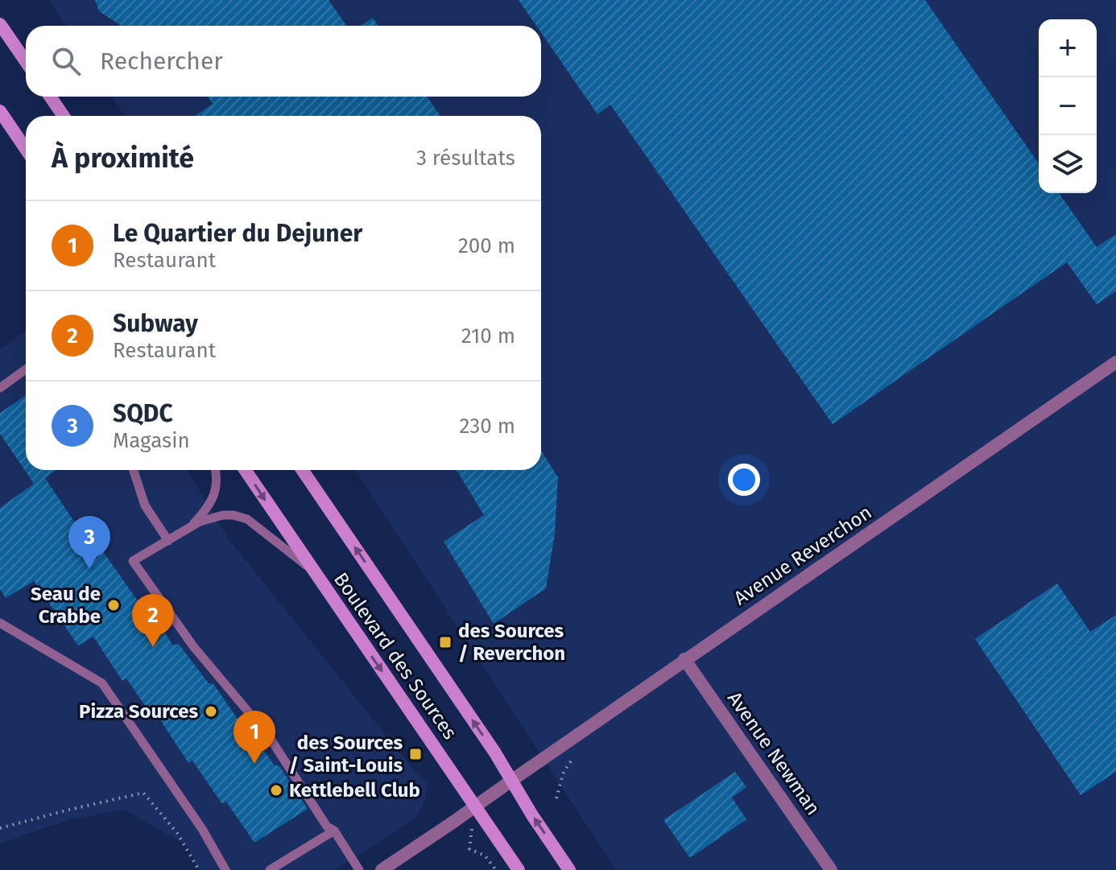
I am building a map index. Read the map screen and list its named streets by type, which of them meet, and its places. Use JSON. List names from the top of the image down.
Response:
{
  "streets": {
    "main road": ["Boulevard des Sources"],
    "street": ["Avenue Reverchon", "Avenue Newman"]
  },
  "crossings": [
    ["Avenue Reverchon", "Boulevard des Sources"],
    ["Avenue Reverchon", "Avenue Newman"]
  ],
  "places": {
    "other": ["Seau de Crabbe", "Pizza Sources", "Kettlebell Club"],
    "transit": ["des Sources / Reverchon", "des Sources / Saint-Louis"]
  },
  "page": {
    "map_buttons": ["+", "−"],
    "search": "Rechercher",
    "heading": ["À proximité", "3 résultats"],
    "list": [
      {
        "mark": "1",
        "name": "Le Quartier du Dejuner",
        "note": "Restaurant",
        "value": "200 m"
      },
      {
        "mark": "2",
        "name": "Subway",
        "note": "Restaurant",
        "value": "210 m"
      },
      {
        "mark": "3",
        "name": "SQDC",
        "note": "Magasin",
        "value": "230 m"
      }
    ],
    "pins": ["3", "2", "1"]
  }
}
